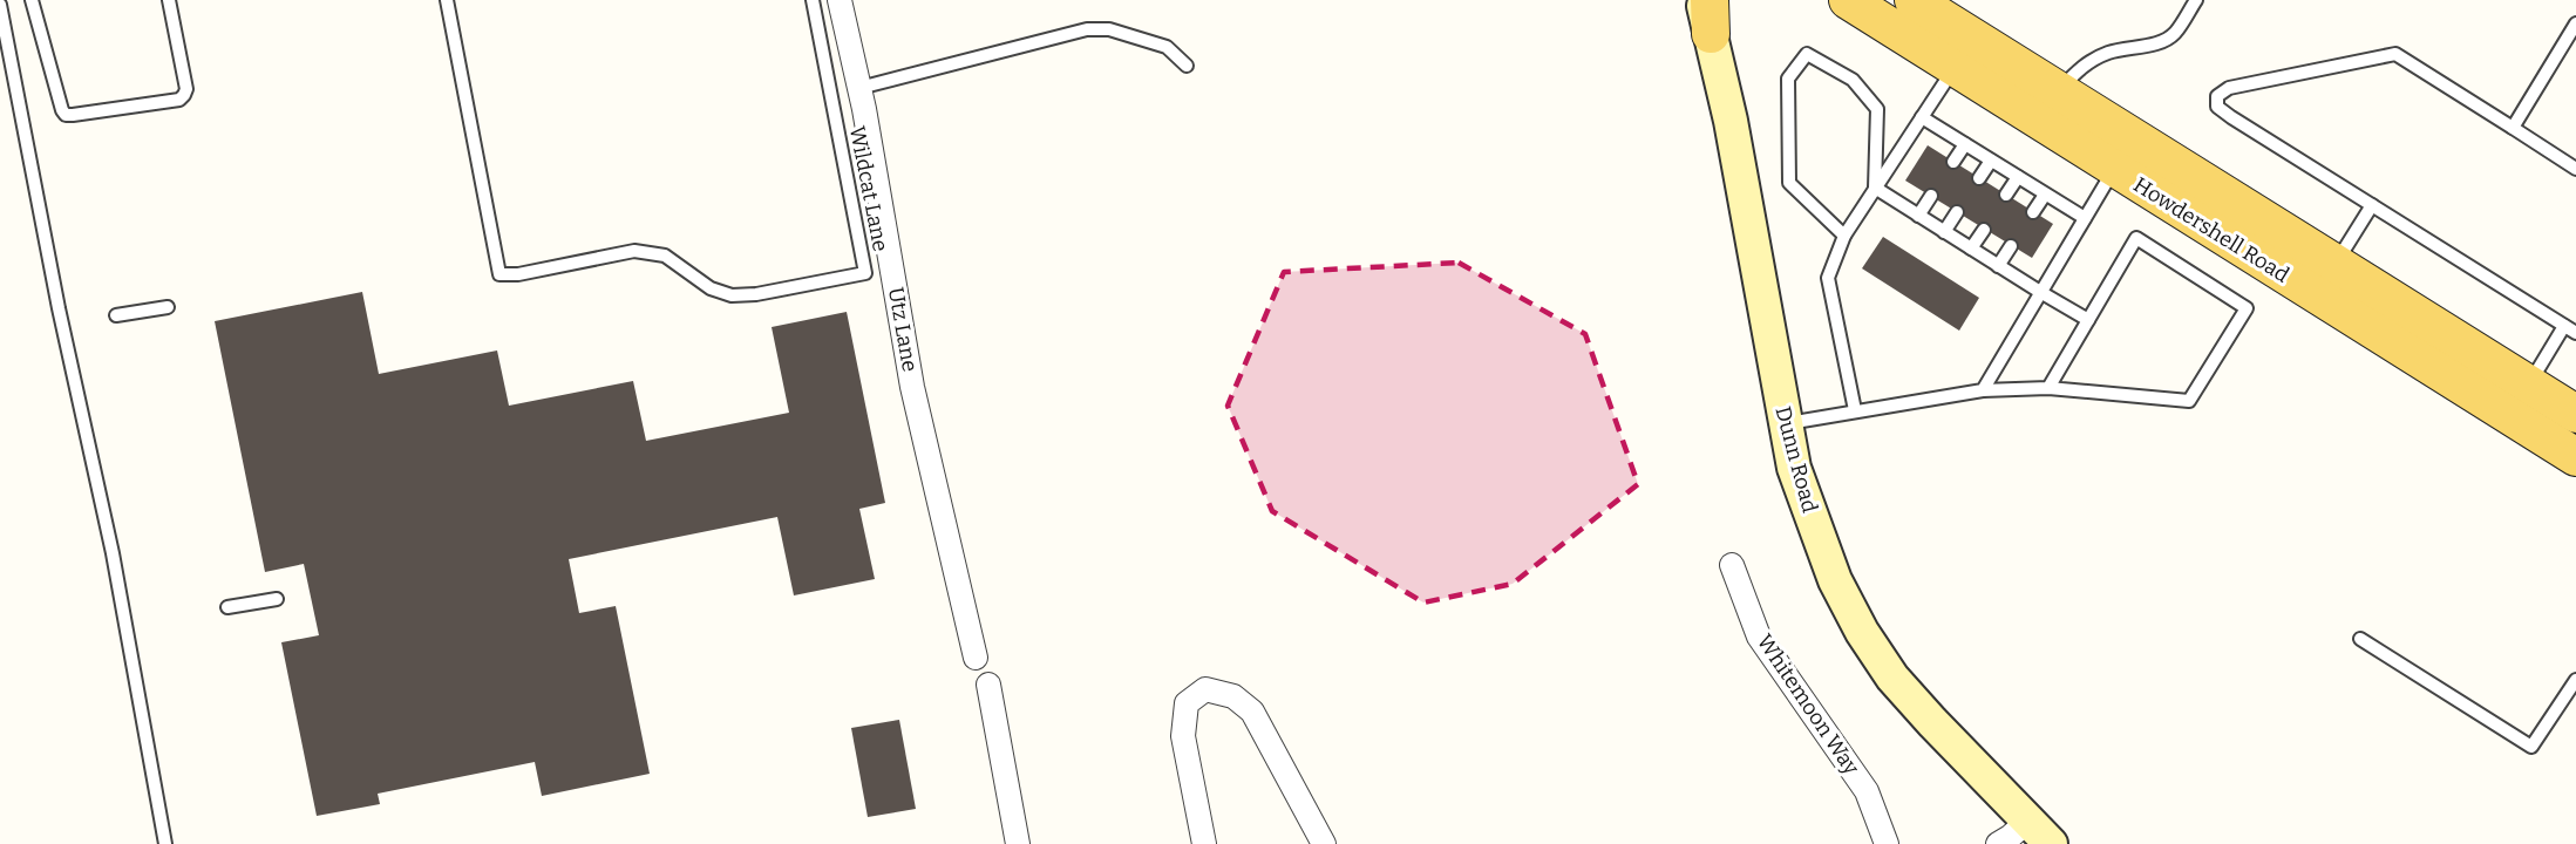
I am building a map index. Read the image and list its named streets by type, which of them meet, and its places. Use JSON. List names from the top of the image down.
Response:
{
  "streets": {
    "main road": ["Howdershell Road"],
    "street": ["Utz Lane", "Dunn Road", "Whitemoon Way"],
    "lane": ["Wildcat Lane"]
  }
}
